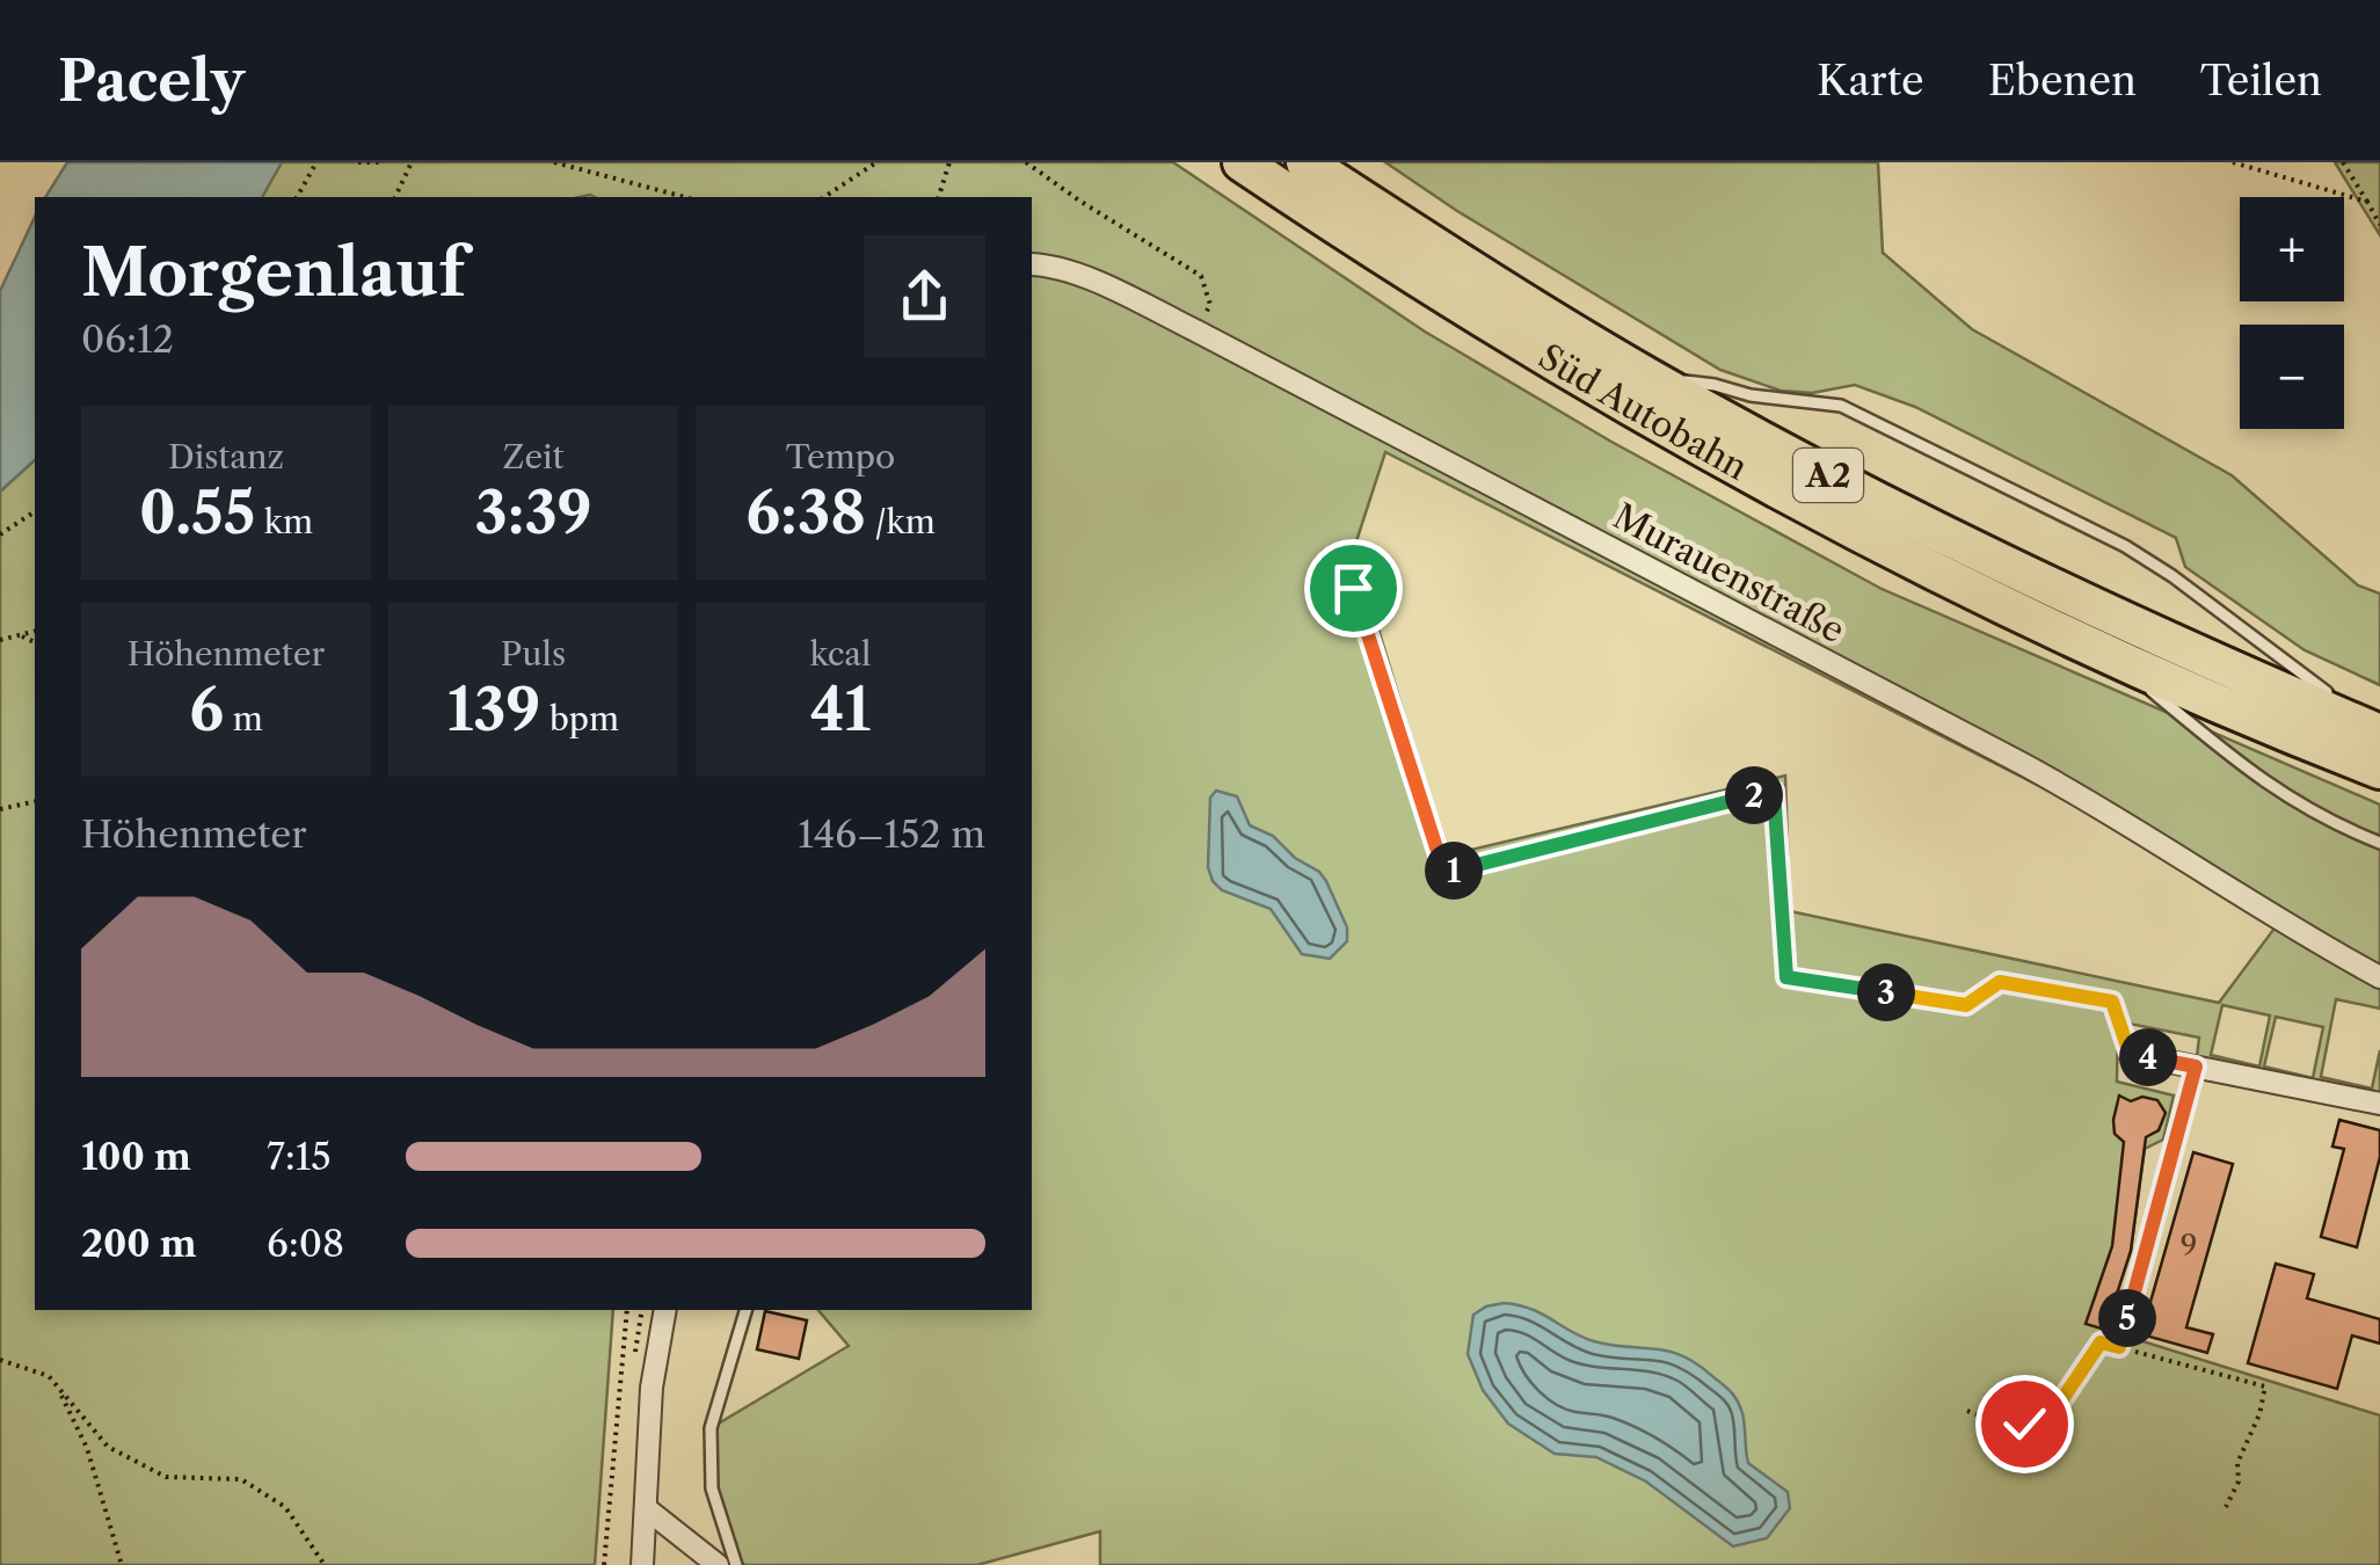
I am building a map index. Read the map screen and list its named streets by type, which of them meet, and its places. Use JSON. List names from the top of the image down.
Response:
{
  "streets": {
    "highway": ["Süd Autobahn", "A2"],
    "street": ["Murauenstraße"]
  },
  "house_numbers": ["9"],
  "page": {
    "header": "Pacely",
    "nav": ["Karte", "Ebenen", "Teilen"],
    "map_buttons": ["+", "−"],
    "heading": ["Morgenlauf", "06:12"],
    "stats": [
      ["Distanz", "0.55 km"],
      ["Zeit", "3:39"],
      ["Tempo", "6:38 /km"],
      ["Höhenmeter", "6 m"],
      ["Puls", "139 bpm"],
      ["kcal", "41"]
    ],
    "pins": [
      "2",
      "1",
      "3",
      "4",
      "5"
    ],
    "chart": ["Höhenmeter", "146–152 m"],
    "list": [
      {
        "name": "100 m",
        "note": "7:15"
      },
      {
        "name": "200 m",
        "note": "6:08"
      }
    ]
  }
}
